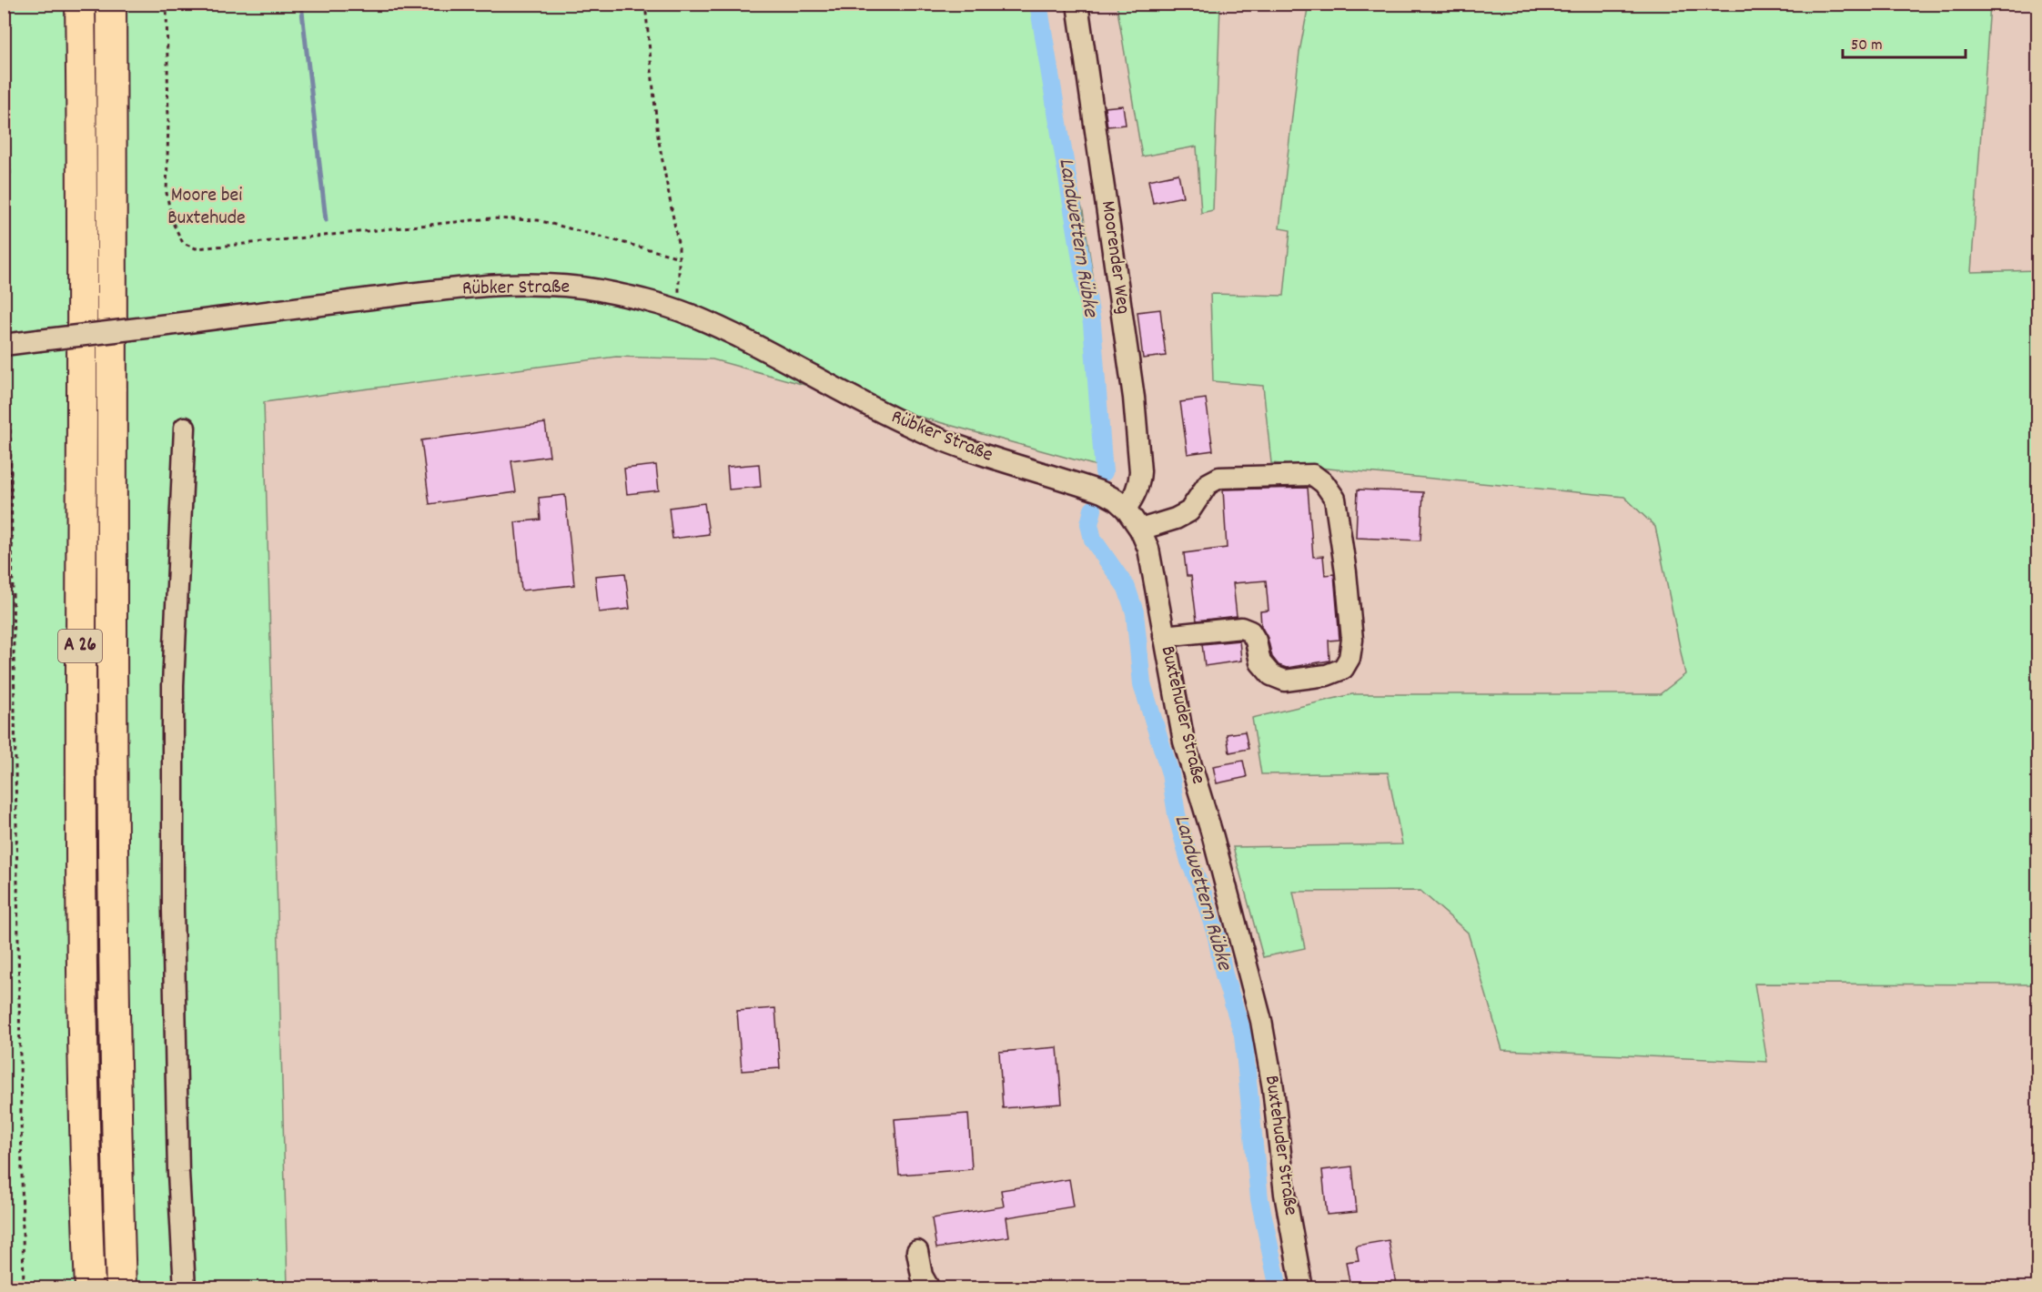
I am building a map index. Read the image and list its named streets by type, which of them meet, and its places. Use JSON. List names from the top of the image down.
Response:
{
  "streets": {
    "highway": ["A 26"],
    "street": ["Moorender Weg", "Rübker Straße", "Buxtehuder Straße"]
  },
  "crossings": [
    ["Moorender Weg", "Buxtehuder Straße"],
    ["Rübker Straße", "Buxtehuder Straße"]
  ],
  "water": ["Landwettern Rübke"],
  "parks": ["Moore bei Buxtehude"],
  "scale_bar": "50 m"
}
